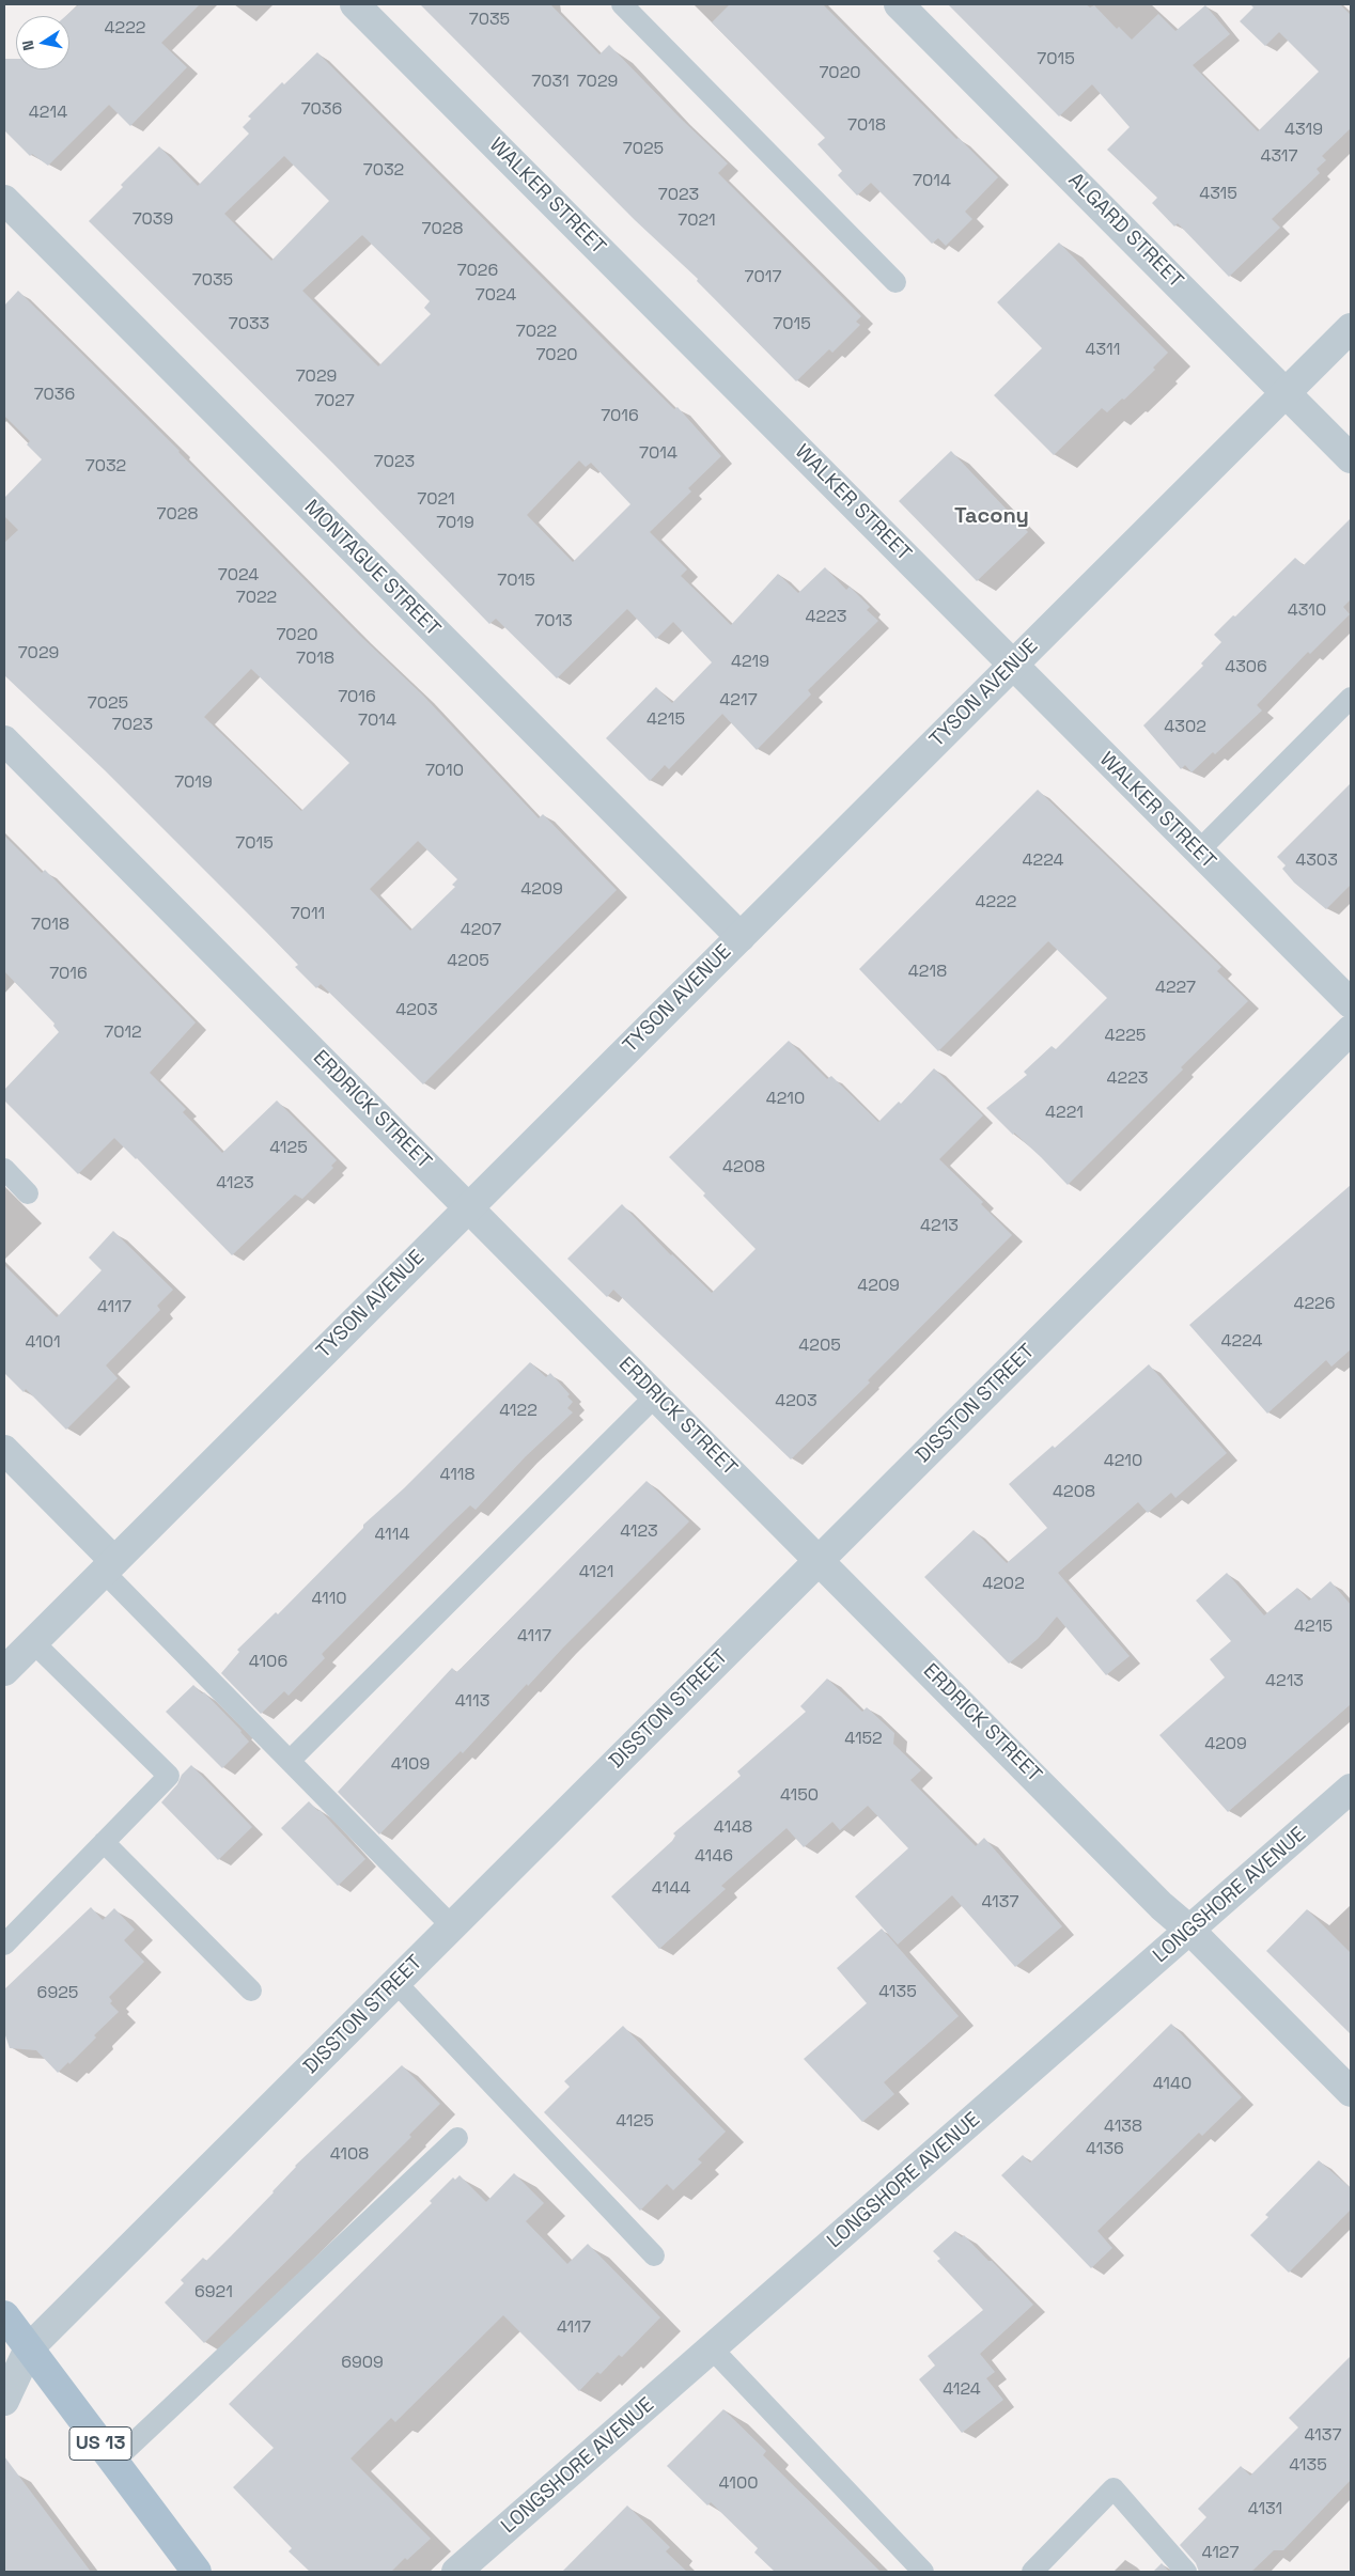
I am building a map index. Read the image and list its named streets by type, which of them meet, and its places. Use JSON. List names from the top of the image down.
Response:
{
  "streets": {
    "main road": ["US 13"],
    "street": [
      "WALKER STREET",
      "ALGARD STREET",
      "MONTAGUE STREET",
      "TYSON AVENUE",
      "ERDRICK STREET",
      "DISSTON STREET",
      "LONGSHORE AVENUE"
    ]
  },
  "crossings": [
    ["WALKER STREET", "TYSON AVENUE"],
    ["ALGARD STREET", "TYSON AVENUE"],
    ["MONTAGUE STREET", "TYSON AVENUE"],
    ["TYSON AVENUE", "ERDRICK STREET"],
    ["ERDRICK STREET", "DISSTON STREET"],
    ["ERDRICK STREET", "LONGSHORE AVENUE"],
    ["DISSTON STREET", "US 13"]
  ],
  "districts": ["Tacony"],
  "house_numbers": [
    "7035",
    "4222",
    "7015",
    "7020",
    "7031",
    "7029",
    "7036",
    "4214",
    "7018",
    "4319",
    "7025",
    "4317",
    "7032",
    "7014",
    "4315",
    "7023",
    "7039",
    "7021",
    "7028",
    "7026",
    "7017",
    "7035",
    "7024",
    "7033",
    "7015",
    "7022",
    "4311",
    "7020",
    "7029",
    "7036",
    "7027",
    "7016",
    "7014",
    "7023",
    "7032",
    "7021",
    "7028",
    "7019",
    "7024",
    "7015",
    "7022",
    "4310",
    "4223",
    "7013",
    "7020",
    "7029",
    "7018",
    "4219",
    "4306",
    "7016",
    "4217",
    "7025",
    "4215",
    "7014",
    "7023",
    "4302",
    "7010",
    "7019",
    "7015",
    "4224",
    "4303",
    "4209",
    "4222",
    "7011",
    "7018",
    "4207",
    "4205",
    "4218",
    "7016",
    "4227",
    "4203",
    "7012",
    "4225",
    "4223",
    "4210",
    "4221",
    "4125",
    "4208",
    "4123",
    "4213",
    "4209",
    "4226",
    "4117",
    "4224",
    "4101",
    "4205",
    "4203",
    "4122",
    "4210",
    "4118",
    "4208",
    "4123",
    "4114",
    "4121",
    "4202",
    "4110",
    "4215",
    "4117",
    "4106",
    "4213",
    "4113",
    "4152",
    "4209",
    "4109",
    "4150",
    "4148",
    "4146",
    "4144",
    "4137",
    "4135",
    "6925",
    "4140",
    "4125",
    "4138",
    "4136",
    "4108",
    "6921",
    "4117",
    "6909",
    "4124",
    "4137",
    "4135",
    "4100",
    "4131",
    "4127"
  ],
  "north": "left"
}
